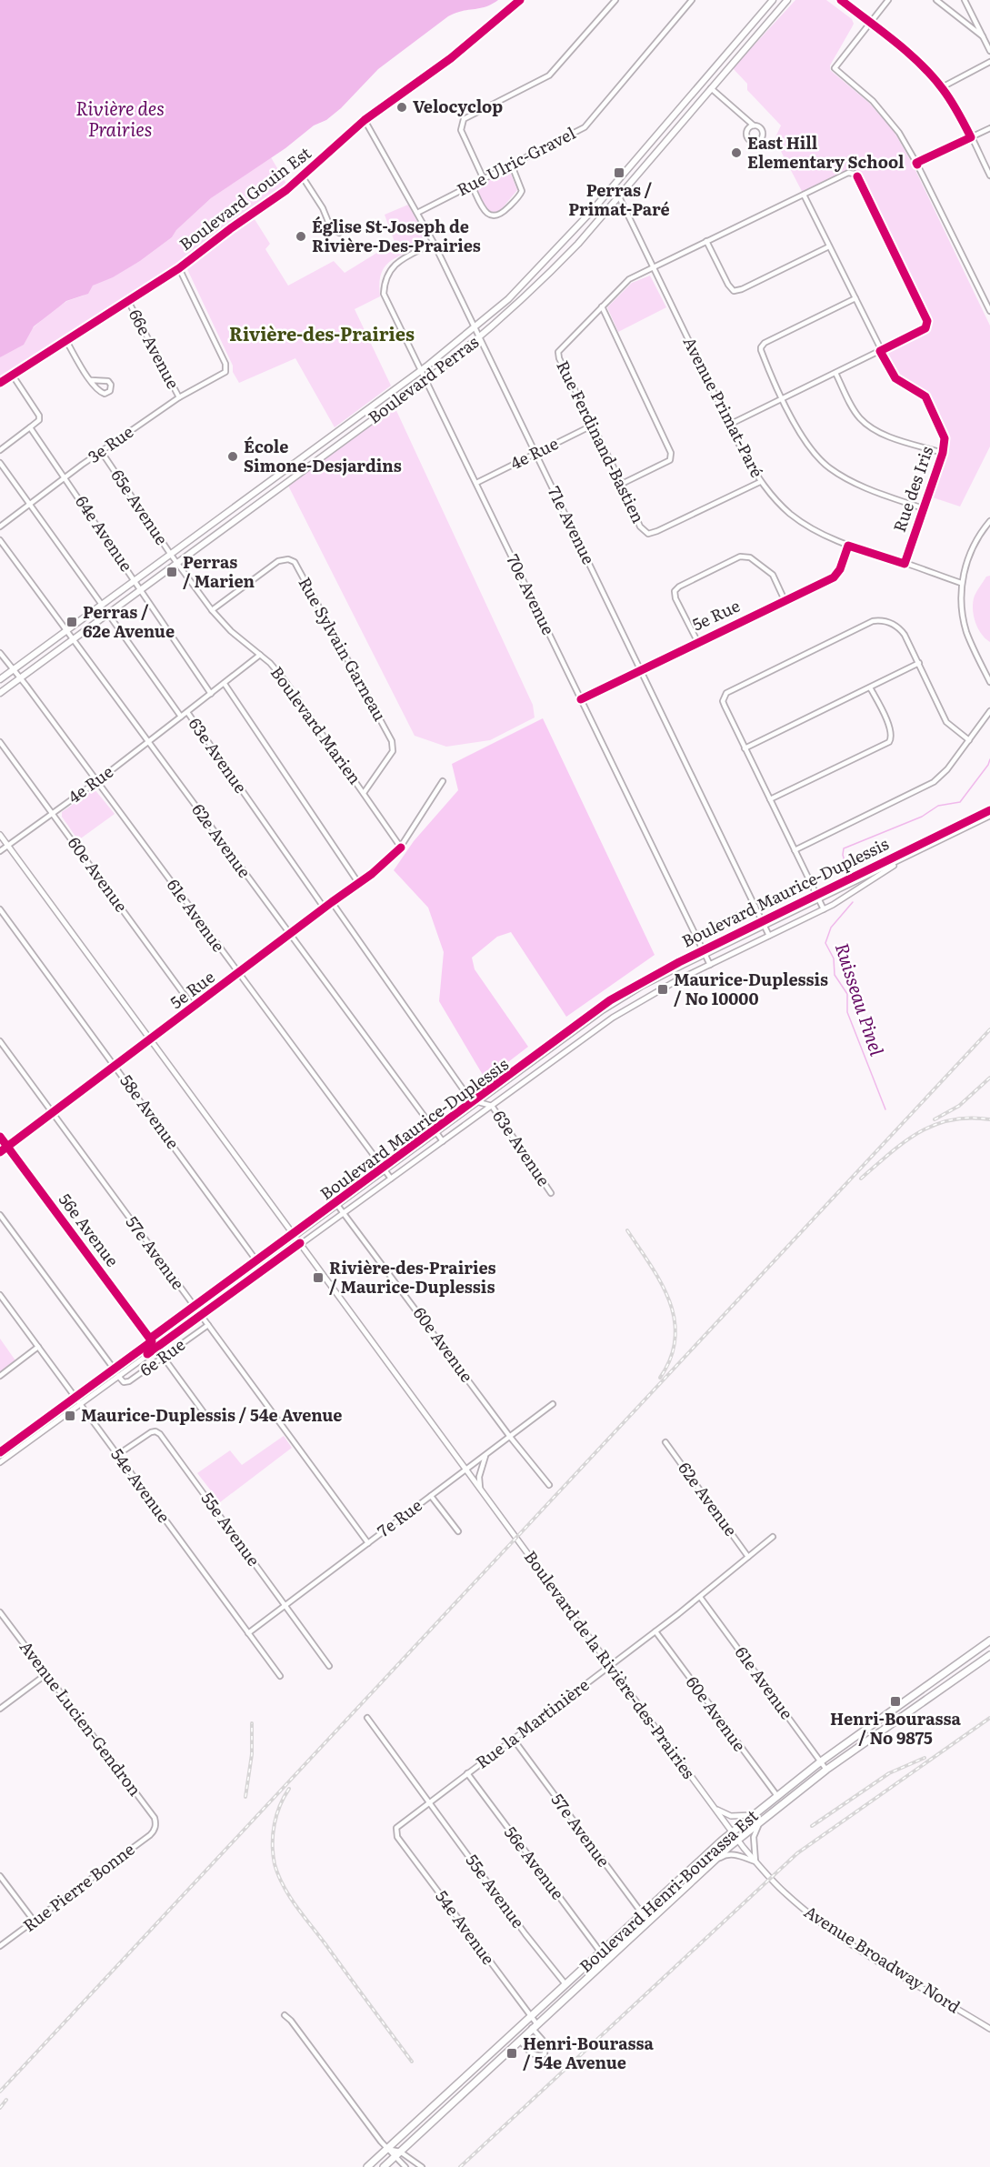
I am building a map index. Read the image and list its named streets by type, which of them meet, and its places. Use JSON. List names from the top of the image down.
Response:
{
  "streets": {
    "main road": ["Boulevard Perras", "Boulevard Henri-Bourassa Est"],
    "street": [
      "Rue Ulric-Gravel",
      "Boulevard Gouin Est",
      "66e Avenue",
      "Avenue Primat-Paré",
      "Rue Ferdinand-Bastien",
      "3e Rue",
      "4e Rue",
      "Rue des Iris",
      "65e Avenue",
      "71e Avenue",
      "64e Avenue",
      "70e Avenue",
      "5e Rue",
      "Rue Sylvain Garneau",
      "Boulevard Marien",
      "63e Avenue",
      "62e Avenue",
      "60e Avenue",
      "Boulevard Maurice-Duplessis",
      "61e Avenue",
      "58e Avenue",
      "56e Avenue",
      "57e Avenue",
      "6e Rue",
      "54e Avenue",
      "7e Rue",
      "55e Avenue",
      "Boulevard de la Rivière-des-Prairies",
      "Avenue Lucien-Gendron",
      "Rue la Martinière",
      "Rue Pierre Bonne",
      "Avenue Broadway Nord"
    ]
  },
  "crossings": [
    ["Rue Ulric-Gravel", "71e Avenue"],
    ["Boulevard Gouin Est", "66e Avenue"],
    ["Boulevard Gouin Est", "3e Rue"],
    ["Boulevard Gouin Est", "71e Avenue"],
    ["66e Avenue", "3e Rue"],
    ["Boulevard Perras", "Avenue Primat-Paré"],
    ["Boulevard Perras", "65e Avenue"],
    ["Boulevard Perras", "71e Avenue"],
    ["Boulevard Perras", "64e Avenue"],
    ["Boulevard Perras", "70e Avenue"],
    ["Boulevard Perras", "Boulevard Marien"],
    ["Boulevard Perras", "63e Avenue"],
    ["Boulevard Perras", "62e Avenue"],
    ["Boulevard Perras", "61e Avenue"],
    ["Avenue Primat-Paré", "Rue Ferdinand-Bastien"],
    ["Avenue Primat-Paré", "Rue des Iris"],
    ["Avenue Primat-Paré", "5e Rue"],
    ["Rue Ferdinand-Bastien", "4e Rue"],
    ["Rue Ferdinand-Bastien", "Rue des Iris"],
    ["3e Rue", "65e Avenue"],
    ["3e Rue", "64e Avenue"],
    ["4e Rue", "71e Avenue"],
    ["4e Rue", "70e Avenue"],
    ["4e Rue", "63e Avenue"],
    ["4e Rue", "62e Avenue"],
    ["4e Rue", "60e Avenue"],
    ["4e Rue", "61e Avenue"],
    ["4e Rue", "Boulevard de la Rivière-des-Prairies"],
    ["65e Avenue", "Boulevard Marien"],
    ["71e Avenue", "70e Avenue"],
    ["71e Avenue", "5e Rue"],
    ["71e Avenue", "Boulevard Maurice-Duplessis"],
    ["70e Avenue", "5e Rue"],
    ["70e Avenue", "Boulevard Maurice-Duplessis"],
    ["5e Rue", "Boulevard Marien"],
    ["5e Rue", "63e Avenue"],
    ["5e Rue", "62e Avenue"],
    ["5e Rue", "60e Avenue"],
    ["5e Rue", "61e Avenue"],
    ["5e Rue", "58e Avenue"],
    ["5e Rue", "56e Avenue"],
    ["5e Rue", "57e Avenue"],
    ["5e Rue", "Boulevard de la Rivière-des-Prairies"],
    ["Rue Sylvain Garneau", "Boulevard Marien"],
    ["63e Avenue", "Boulevard Maurice-Duplessis"],
    ["62e Avenue", "Boulevard Maurice-Duplessis"],
    ["62e Avenue", "Rue la Martinière"],
    ["60e Avenue", "Boulevard Maurice-Duplessis"],
    ["60e Avenue", "7e Rue"],
    ["60e Avenue", "Rue la Martinière"],
    ["60e Avenue", "Boulevard Henri-Bourassa Est"],
    ["Boulevard Maurice-Duplessis", "61e Avenue"],
    ["Boulevard Maurice-Duplessis", "58e Avenue"],
    ["Boulevard Maurice-Duplessis", "56e Avenue"],
    ["Boulevard Maurice-Duplessis", "57e Avenue"],
    ["Boulevard Maurice-Duplessis", "6e Rue"],
    ["Boulevard Maurice-Duplessis", "54e Avenue"],
    ["Boulevard Maurice-Duplessis", "Boulevard de la Rivière-des-Prairies"],
    ["61e Avenue", "Rue la Martinière"],
    ["61e Avenue", "Boulevard Henri-Bourassa Est"],
    ["56e Avenue", "Rue la Martinière"],
    ["56e Avenue", "Boulevard Henri-Bourassa Est"],
    ["57e Avenue", "6e Rue"],
    ["57e Avenue", "7e Rue"],
    ["57e Avenue", "Rue la Martinière"],
    ["57e Avenue", "Boulevard Henri-Bourassa Est"],
    ["54e Avenue", "7e Rue"],
    ["54e Avenue", "55e Avenue"],
    ["54e Avenue", "Rue la Martinière"],
    ["54e Avenue", "Boulevard Henri-Bourassa Est"],
    ["7e Rue", "55e Avenue"],
    ["7e Rue", "Boulevard de la Rivière-des-Prairies"],
    ["55e Avenue", "Rue la Martinière"],
    ["55e Avenue", "Boulevard Henri-Bourassa Est"],
    ["Boulevard de la Rivière-des-Prairies", "Rue la Martinière"],
    ["Boulevard de la Rivière-des-Prairies", "Boulevard Henri-Bourassa Est"],
    ["Boulevard de la Rivière-des-Prairies", "Avenue Broadway Nord"],
    ["Avenue Lucien-Gendron", "Rue Pierre Bonne"],
    ["Boulevard Henri-Bourassa Est", "Avenue Broadway Nord"]
  ],
  "districts": ["Rivière-des-Prairies"],
  "water": ["Rivière des Prairies", "Ruisseau Pinel"],
  "places": {
    "other": [
      "Velocyclop",
      "East Hill Elementary School",
      "Église St-Joseph de Rivière-Des-Prairies",
      "École Simone-Desjardins"
    ],
    "transit": [
      "Perras / Primat-Paré",
      "Perras / Marien",
      "Perras / 62e Avenue",
      "Maurice-Duplessis / No 10000",
      "Rivière-des-Prairies / Maurice-Duplessis",
      "Maurice-Duplessis / 54e Avenue",
      "Henri-Bourassa / No 9875",
      "Henri-Bourassa / 54e Avenue"
    ]
  }
}
